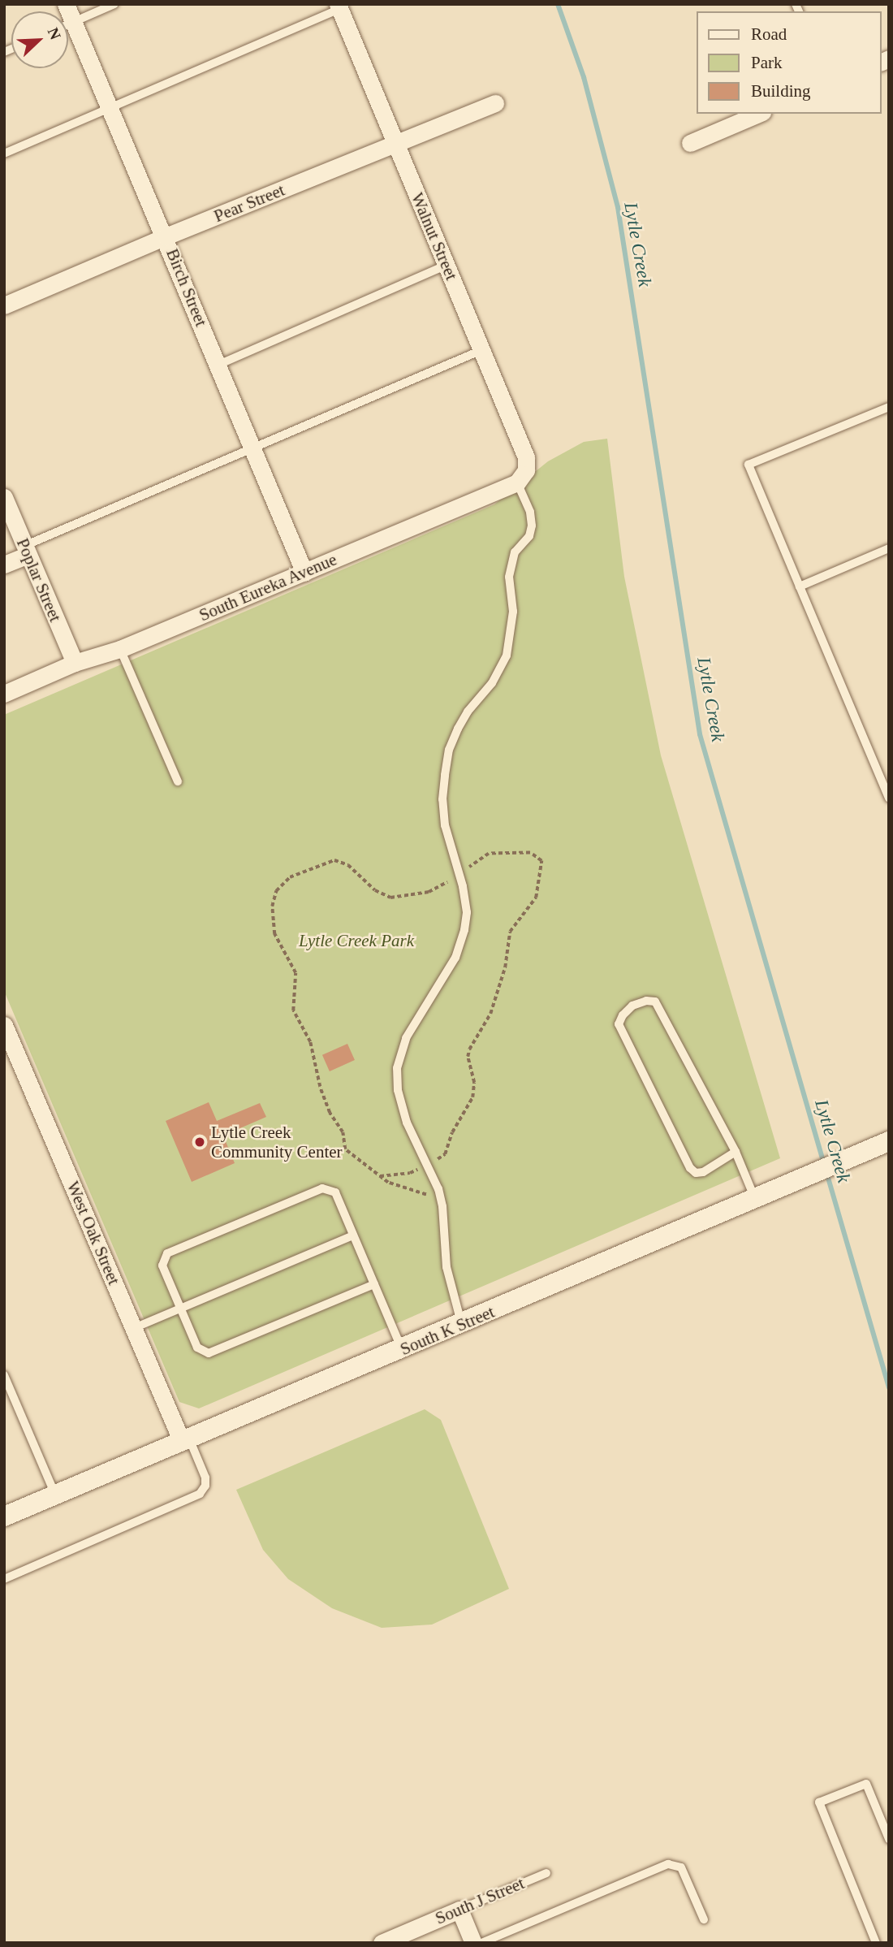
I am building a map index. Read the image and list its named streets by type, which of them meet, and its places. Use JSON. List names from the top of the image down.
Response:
{
  "streets": {
    "street": [
      "Pear Street",
      "Walnut Street",
      "Birch Street",
      "Poplar Street",
      "South Eureka Avenue",
      "West Oak Street",
      "South K Street",
      "South J Street"
    ]
  },
  "crossings": [
    ["Pear Street", "Walnut Street"],
    ["Pear Street", "Birch Street"],
    ["Walnut Street", "South Eureka Avenue"],
    ["Birch Street", "South Eureka Avenue"],
    ["Poplar Street", "South Eureka Avenue"],
    ["West Oak Street", "South K Street"]
  ],
  "water": ["Lytle Creek"],
  "parks": ["Lytle Creek Park"],
  "places": ["Lytle Creek Community Center"],
  "legend": ["Road", "Park", "Building"],
  "north": "top right"
}
